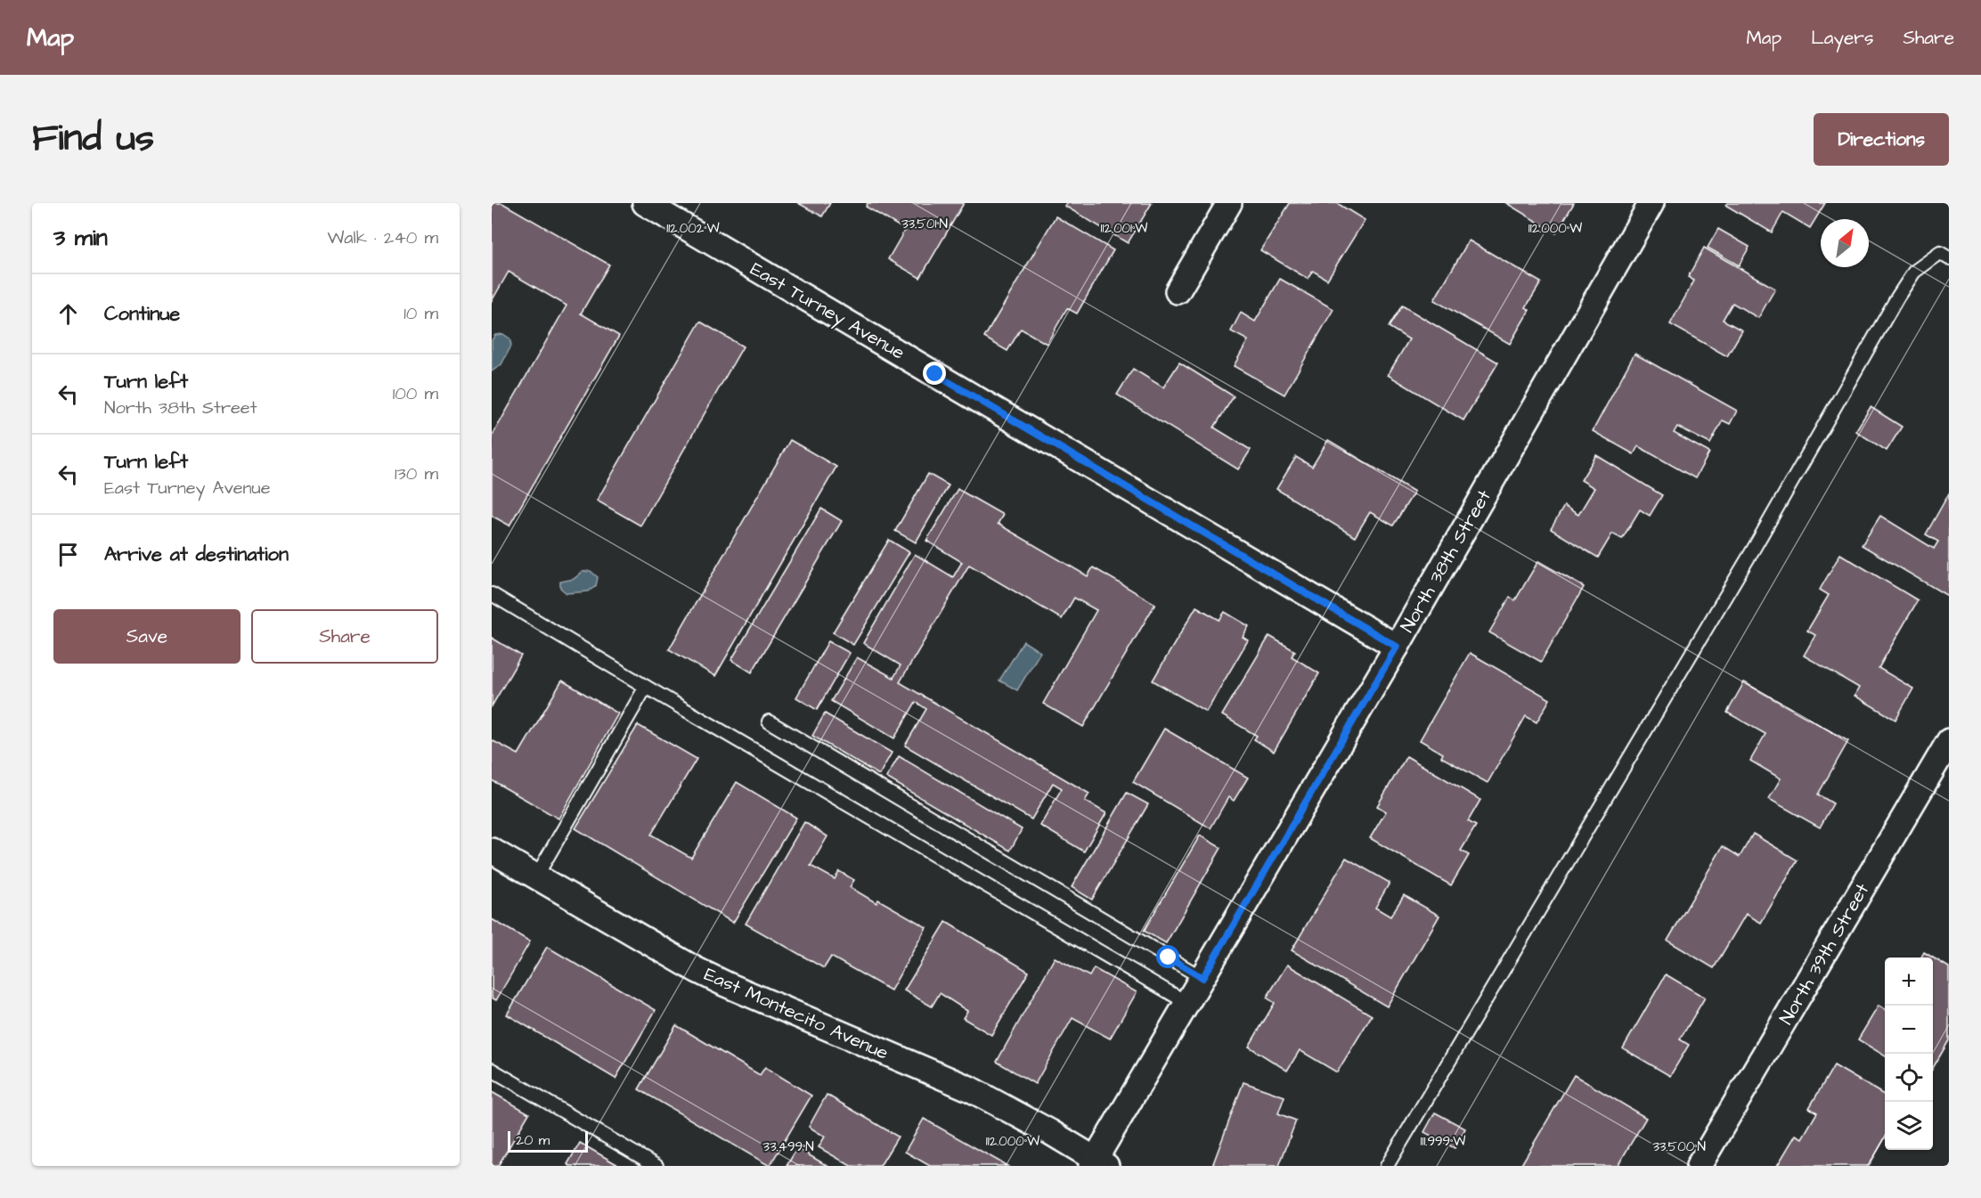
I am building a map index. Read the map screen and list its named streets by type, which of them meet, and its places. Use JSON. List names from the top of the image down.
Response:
{
  "streets": {
    "street": [
      "East Turney Avenue",
      "North 38th Street",
      "North 39th Street",
      "East Montecito Avenue"
    ]
  },
  "crossings": [
    ["East Turney Avenue", "North 38th Street"],
    ["North 38th Street", "East Montecito Avenue"]
  ],
  "scale_bar": "20 m",
  "north": "top right",
  "page": {
    "header": "Map",
    "nav": ["Map", "Layers", "Share"],
    "title": "Find us",
    "buttons": [
      "Directions",
      ["Save", "Share"]
    ],
    "heading": ["3 min", "Walk · 240 m"],
    "list": [
      ["Continue", "10 m"],
      ["Turn left", "North 38th Street", "100 m"],
      ["Turn left", "East Turney Avenue", "130 m"],
      "Arrive at destination"
    ],
    "map_buttons": ["+", "−"],
    "scale": "20 m"
  },
  "coordinates": [
    "33.501°N",
    "112.002°W",
    "112.001°W",
    "112.000°W",
    "111.999°W",
    "33.499°N",
    "33.500°N"
  ]
}
